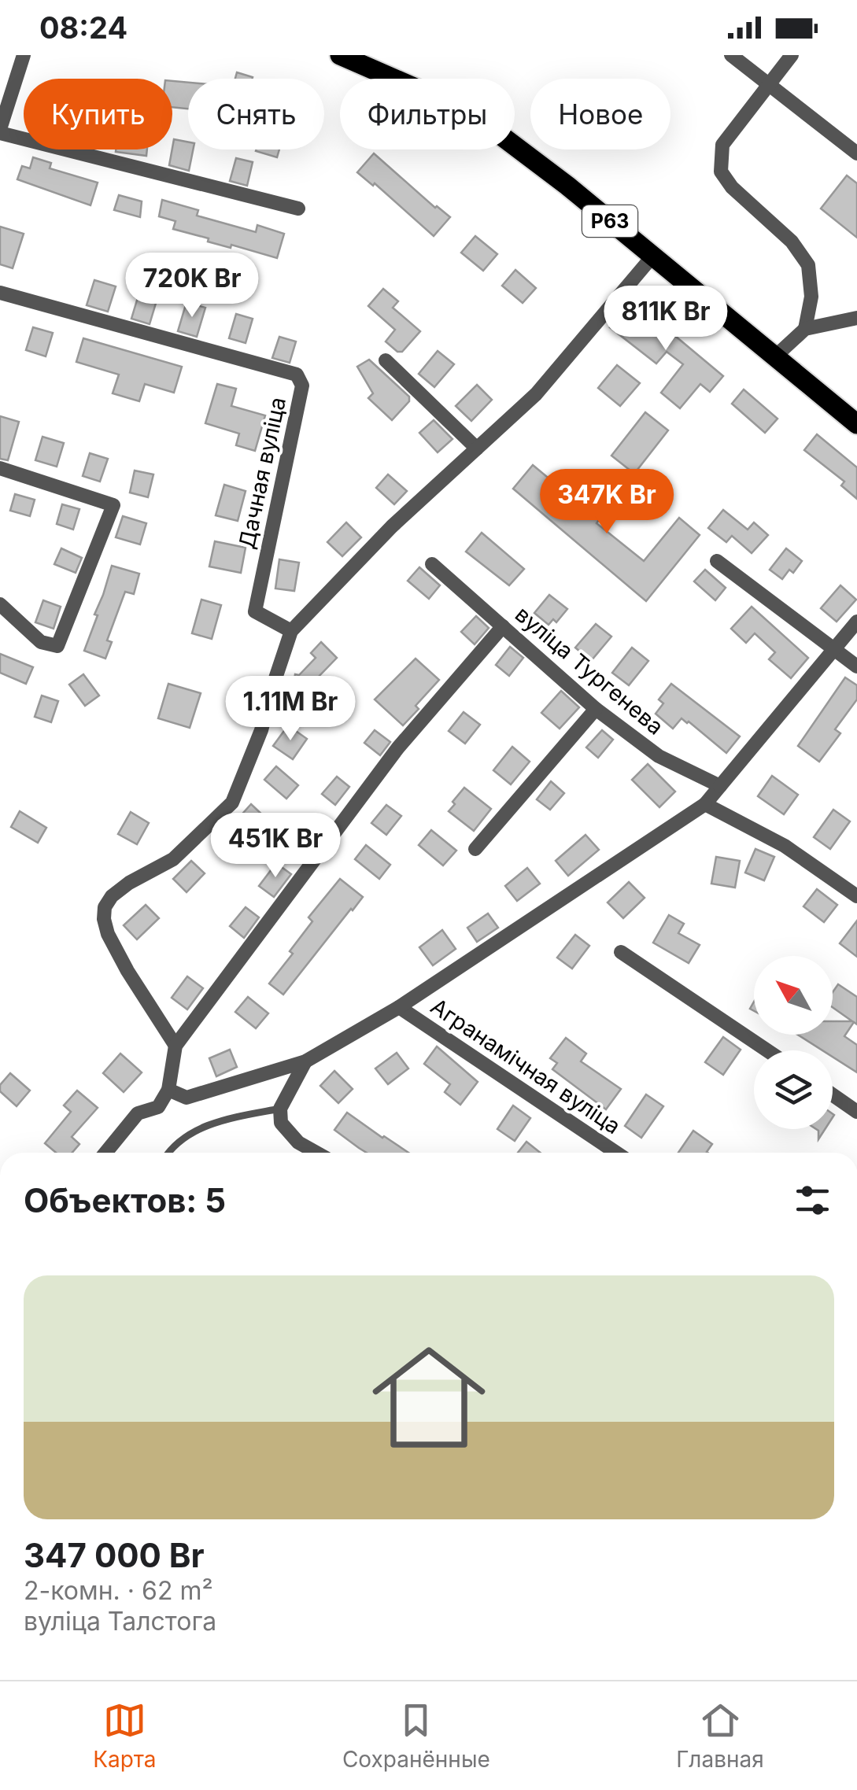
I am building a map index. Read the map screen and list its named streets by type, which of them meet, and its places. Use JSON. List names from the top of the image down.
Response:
{
  "streets": {
    "main road": ["Р63"],
    "street": ["Дачная вуліца", "вуліца Тургенева", "Агранамічная вуліца"]
  },
  "north": "top left",
  "page": {
    "status": "08:24",
    "chip": [
      "Купить",
      "Снять",
      "Фильтры",
      "Новое"
    ],
    "price": [
      "720K Br",
      "811K Br",
      "347K Br",
      "1.11M Br",
      "451K Br"
    ],
    "heading": "Объектов: 5",
    "list": [
      {
        "name": "347 000 Br",
        "note": "2-комн. · 62 m² · вуліца Талстога"
      }
    ],
    "tabs": ["Карта", "Сохранённые", "Главная"]
  }
}
